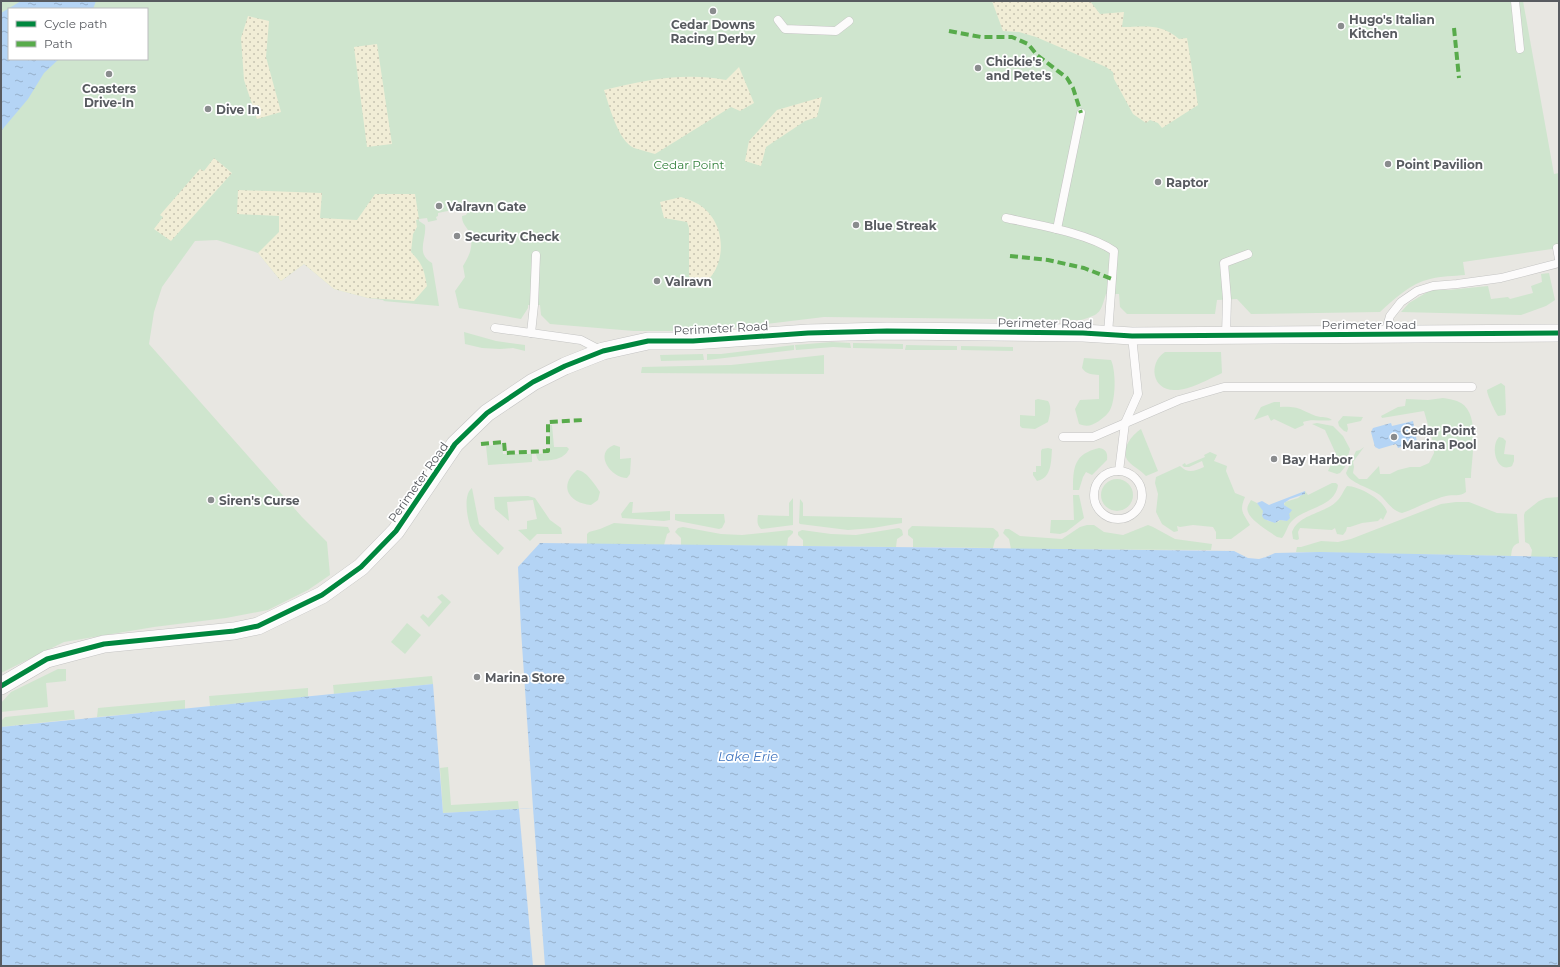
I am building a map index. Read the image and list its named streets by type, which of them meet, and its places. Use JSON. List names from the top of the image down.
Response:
{
  "streets": {
    "street": ["Perimeter Road"]
  },
  "water": ["Lake Erie"],
  "parks": ["Cedar Point"],
  "places": [
    "Cedar Downs Racing Derby",
    "Hugo's Italian Kitchen",
    "Chickie's and Pete's",
    "Coasters Drive-In",
    "Dive In",
    "Point Pavilion",
    "Raptor",
    "Valravn Gate",
    "Blue Streak",
    "Security Check",
    "Valravn",
    "Cedar Point Marina Pool",
    "Bay Harbor",
    "Siren's Curse",
    "Marina Store"
  ],
  "legend": ["Cycle path", "Path"]
}
